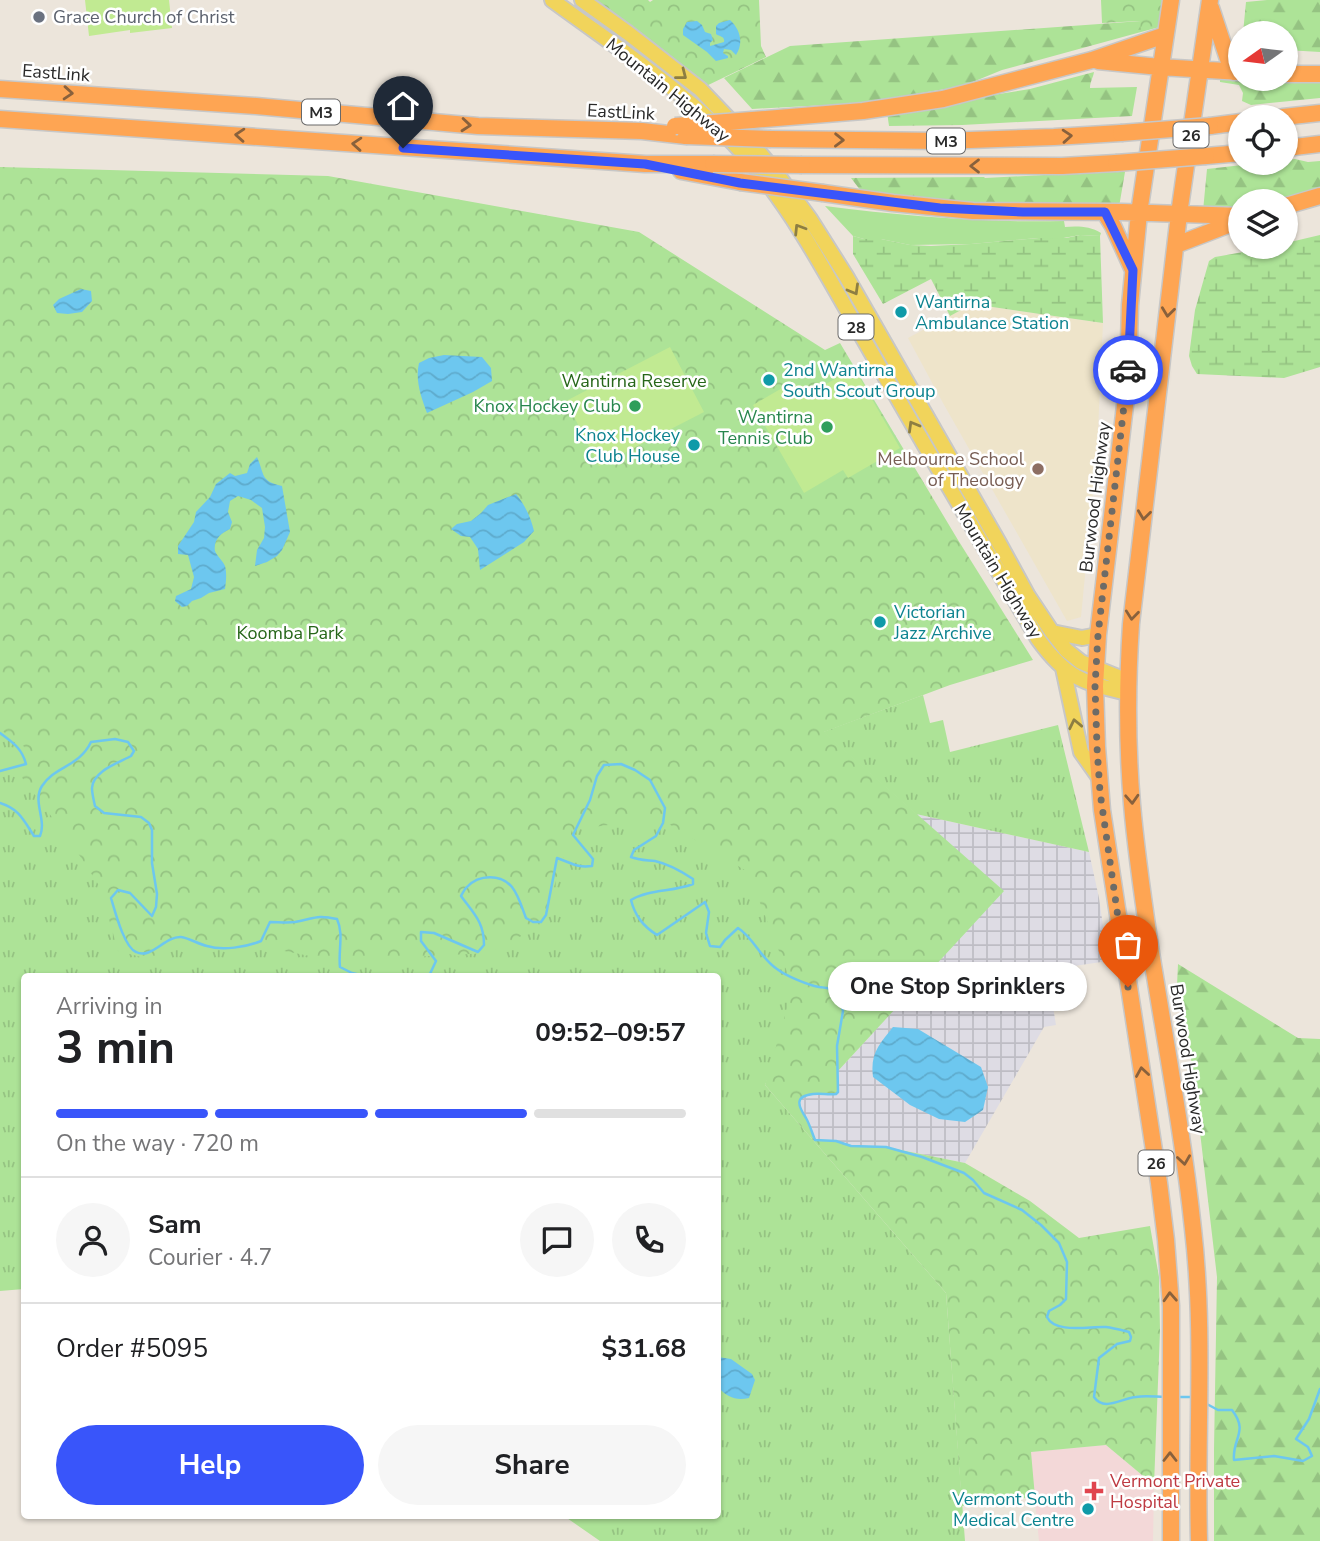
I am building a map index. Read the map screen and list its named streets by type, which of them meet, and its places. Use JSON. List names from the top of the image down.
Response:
{
  "streets": {
    "highway": [
      "EastLink",
      "M3",
      "26",
      "Burwood Highway"
    ],
    "main road": ["Mountain Highway", "28"]
  },
  "crossings": [
    ["Mountain Highway", "Burwood Highway"]
  ],
  "parks": ["Wantirna Reserve", "Koomba Park"],
  "places": {
    "other": [
      "Grace Church of Christ",
      "Wantirna Ambulance Station",
      "2nd Wantirna South Scout Group",
      "Knox Hockey Club",
      "Wantirna Tennis Club",
      "Knox Hockey Club House",
      "Melbourne School of Theology",
      "Victorian Jazz Archive",
      "One Stop Sprinklers",
      "Vermont South Medical Centre"
    ],
    "health": ["Vermont Private Hospital"]
  },
  "north": "left",
  "page": {
    "bubble": "One Stop Sprinklers",
    "heading": ["3 min", "Arriving in", "09:52–09:57"],
    "panel": [
      "Sam",
      "Courier · 4.7",
      "Order #5095",
      "$31.68"
    ],
    "bar": "On the way · 720 m",
    "buttons": ["Help", "Share"]
  }
}
